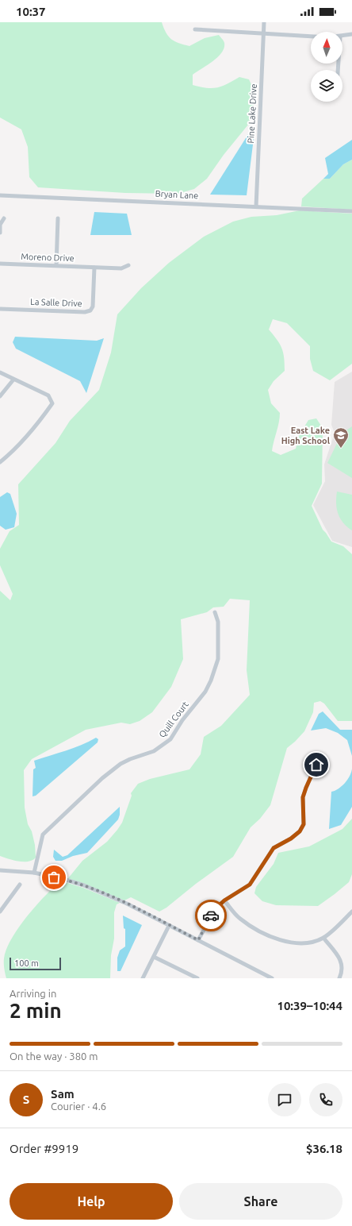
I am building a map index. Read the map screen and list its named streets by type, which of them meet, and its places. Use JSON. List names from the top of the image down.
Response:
{
  "streets": {
    "street": [
      "Pine Lake Drive",
      "Bryan Lane",
      "Moreno Drive",
      "La Salle Drive",
      "Quill Court"
    ]
  },
  "crossings": [
    ["Pine Lake Drive", "Bryan Lane"],
    ["Moreno Drive", "La Salle Drive"]
  ],
  "places": {
    "school or university": ["East Lake High School"]
  },
  "scale_bar": "100 m",
  "north": "top",
  "page": {
    "status": "10:37",
    "scale": "100 m",
    "heading": ["2 min", "Arriving in", "10:39–10:44"],
    "panel": [
      "Sam",
      "Courier · 4.6",
      "Order #9919",
      "$36.18"
    ],
    "bar": "On the way · 380 m",
    "round": "S",
    "buttons": ["Help", "Share"]
  }
}
